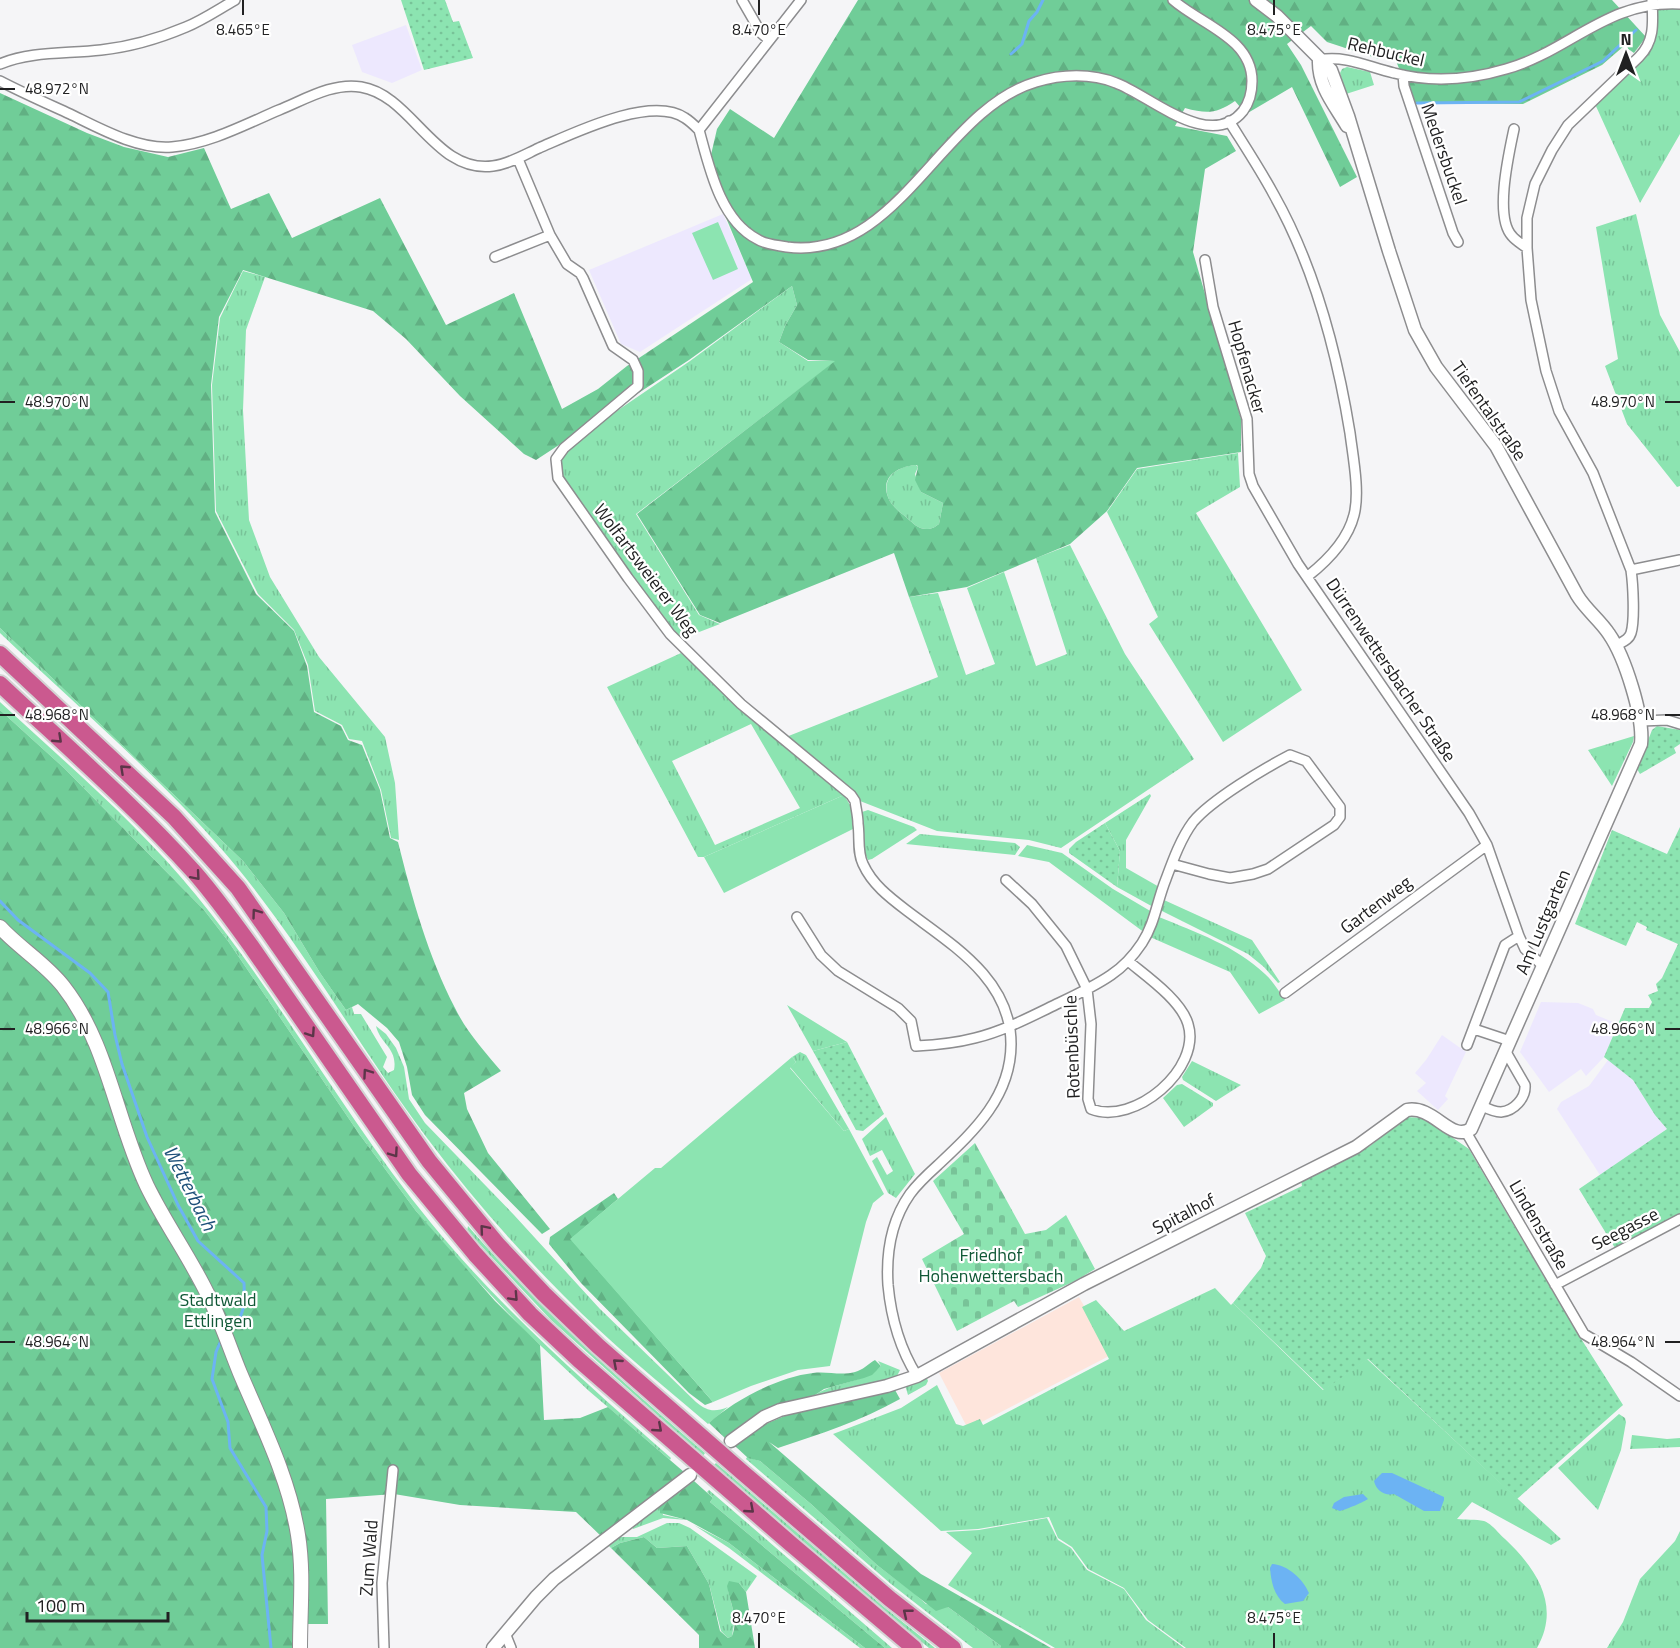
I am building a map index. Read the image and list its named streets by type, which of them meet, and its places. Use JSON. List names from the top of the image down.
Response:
{
  "streets": {
    "street": [
      "Rehbuckel",
      "Medersbuckel",
      "Hopfenacker",
      "Tiefentalstraße",
      "Wolfartsweierer Weg",
      "Dürrenwettersbacher Straße",
      "Gartenweg",
      "Am Lustgarten",
      "Rotenbüschle",
      "Spitalhof",
      "Lindenstraße",
      "Seegasse",
      "Zum Wald"
    ]
  },
  "crossings": [
    ["Rehbuckel", "Medersbuckel"],
    ["Rehbuckel", "Tiefentalstraße"],
    ["Hopfenacker", "Dürrenwettersbacher Straße"],
    ["Tiefentalstraße", "Am Lustgarten"],
    ["Dürrenwettersbacher Straße", "Gartenweg"],
    ["Dürrenwettersbacher Straße", "Am Lustgarten"],
    ["Am Lustgarten", "Spitalhof"],
    ["Am Lustgarten", "Lindenstraße"],
    ["Spitalhof", "Lindenstraße"],
    ["Lindenstraße", "Seegasse"]
  ],
  "water": ["Wetterbach"],
  "parks": ["Friedhof Hohenwettersbach", "Stadtwald Ettlingen"],
  "scale_bar": "100 m",
  "north": "top",
  "coordinates": [
    "8.465°E",
    "8.470°E",
    "8.475°E",
    "48.972°N",
    "48.970°N",
    "48.968°N",
    "48.966°N",
    "48.964°N"
  ]
}
